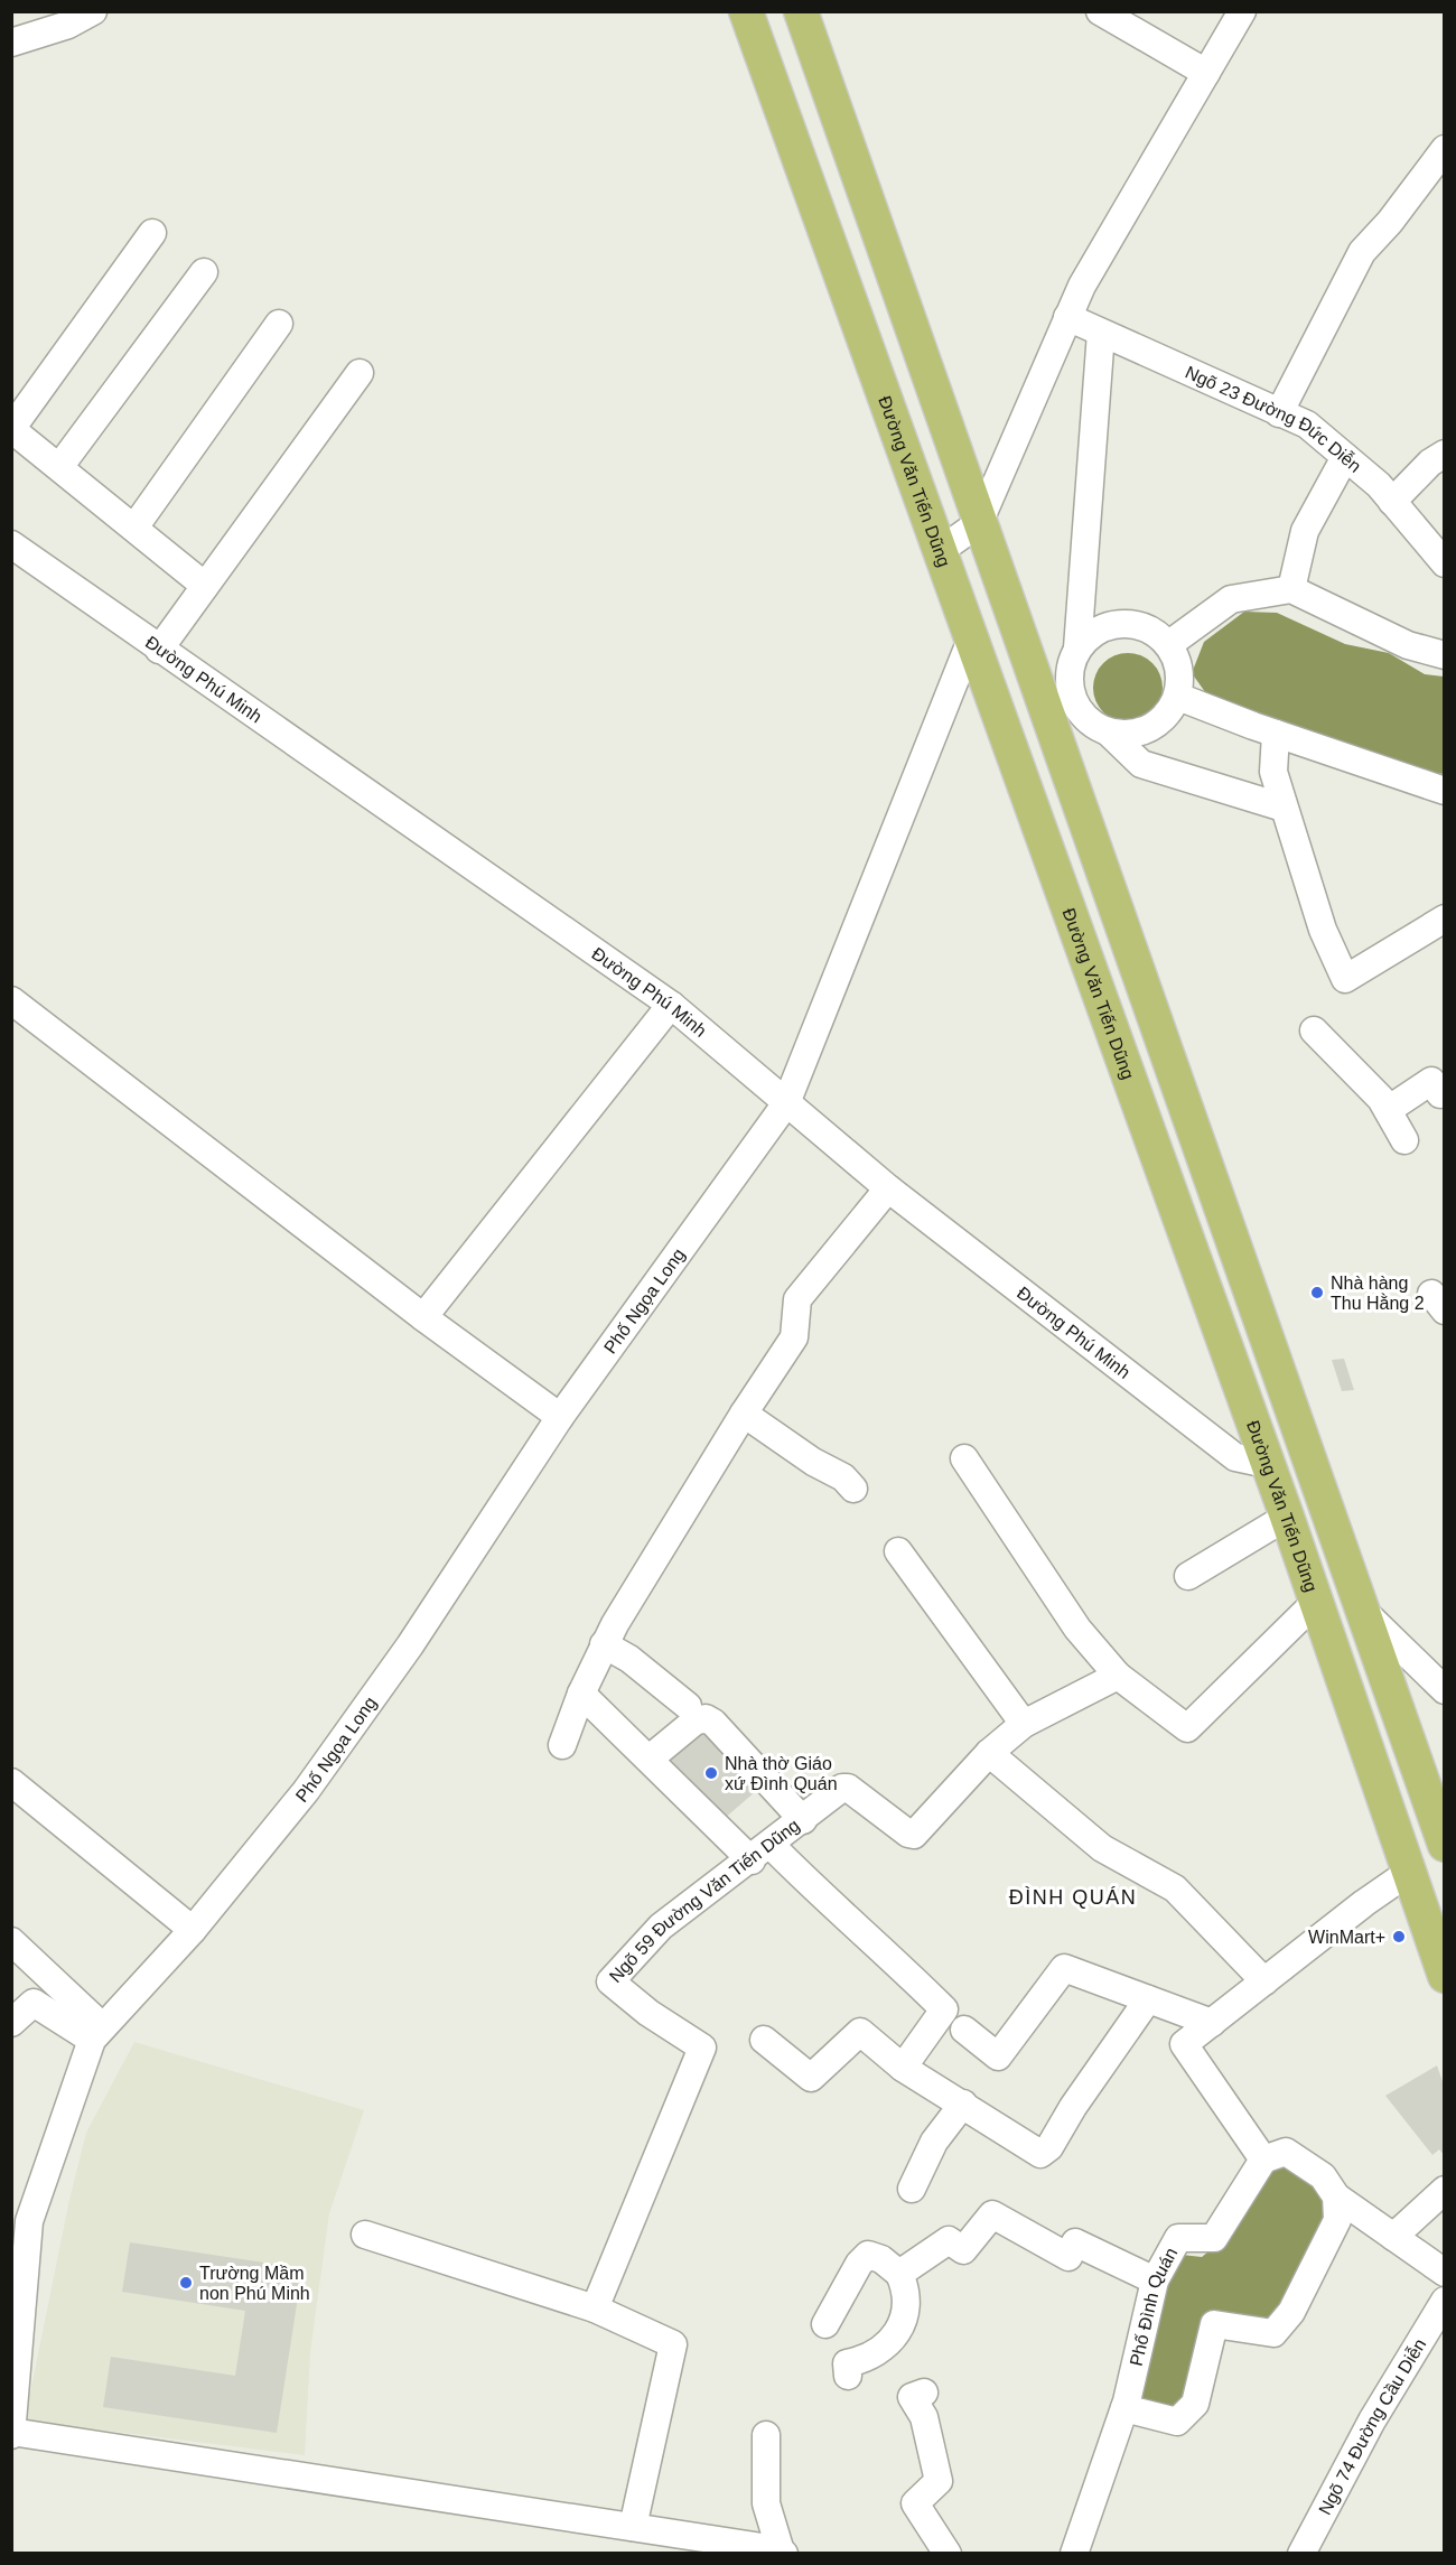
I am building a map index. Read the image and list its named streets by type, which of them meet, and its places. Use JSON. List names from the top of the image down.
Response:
{
  "streets": {
    "main road": ["Đường Văn Tiến Dũng"],
    "street": [
      "Ngõ 23 Đường Đức Diễn",
      "Đường Phú Minh",
      "Phố Ngọa Long",
      "Ngõ 59 Đường Văn Tiến Dũng",
      "Phố Đình Quán",
      "Ngõ 74 Đường Cầu Diễn"
    ]
  },
  "crossings": [
    ["Đường Văn Tiến Dũng", "Đường Phú Minh"],
    ["Đường Văn Tiến Dũng", "Phố Ngọa Long"],
    ["Đường Phú Minh", "Phố Ngọa Long"]
  ],
  "districts": ["ĐÌNH QUÁN"],
  "places": [
    "Nhà hàng Thu Hằng 2",
    "Nhà thờ Giáo xứ Đình Quán",
    "WinMart+",
    "Trường Mầm non Phú Minh"
  ]
}
